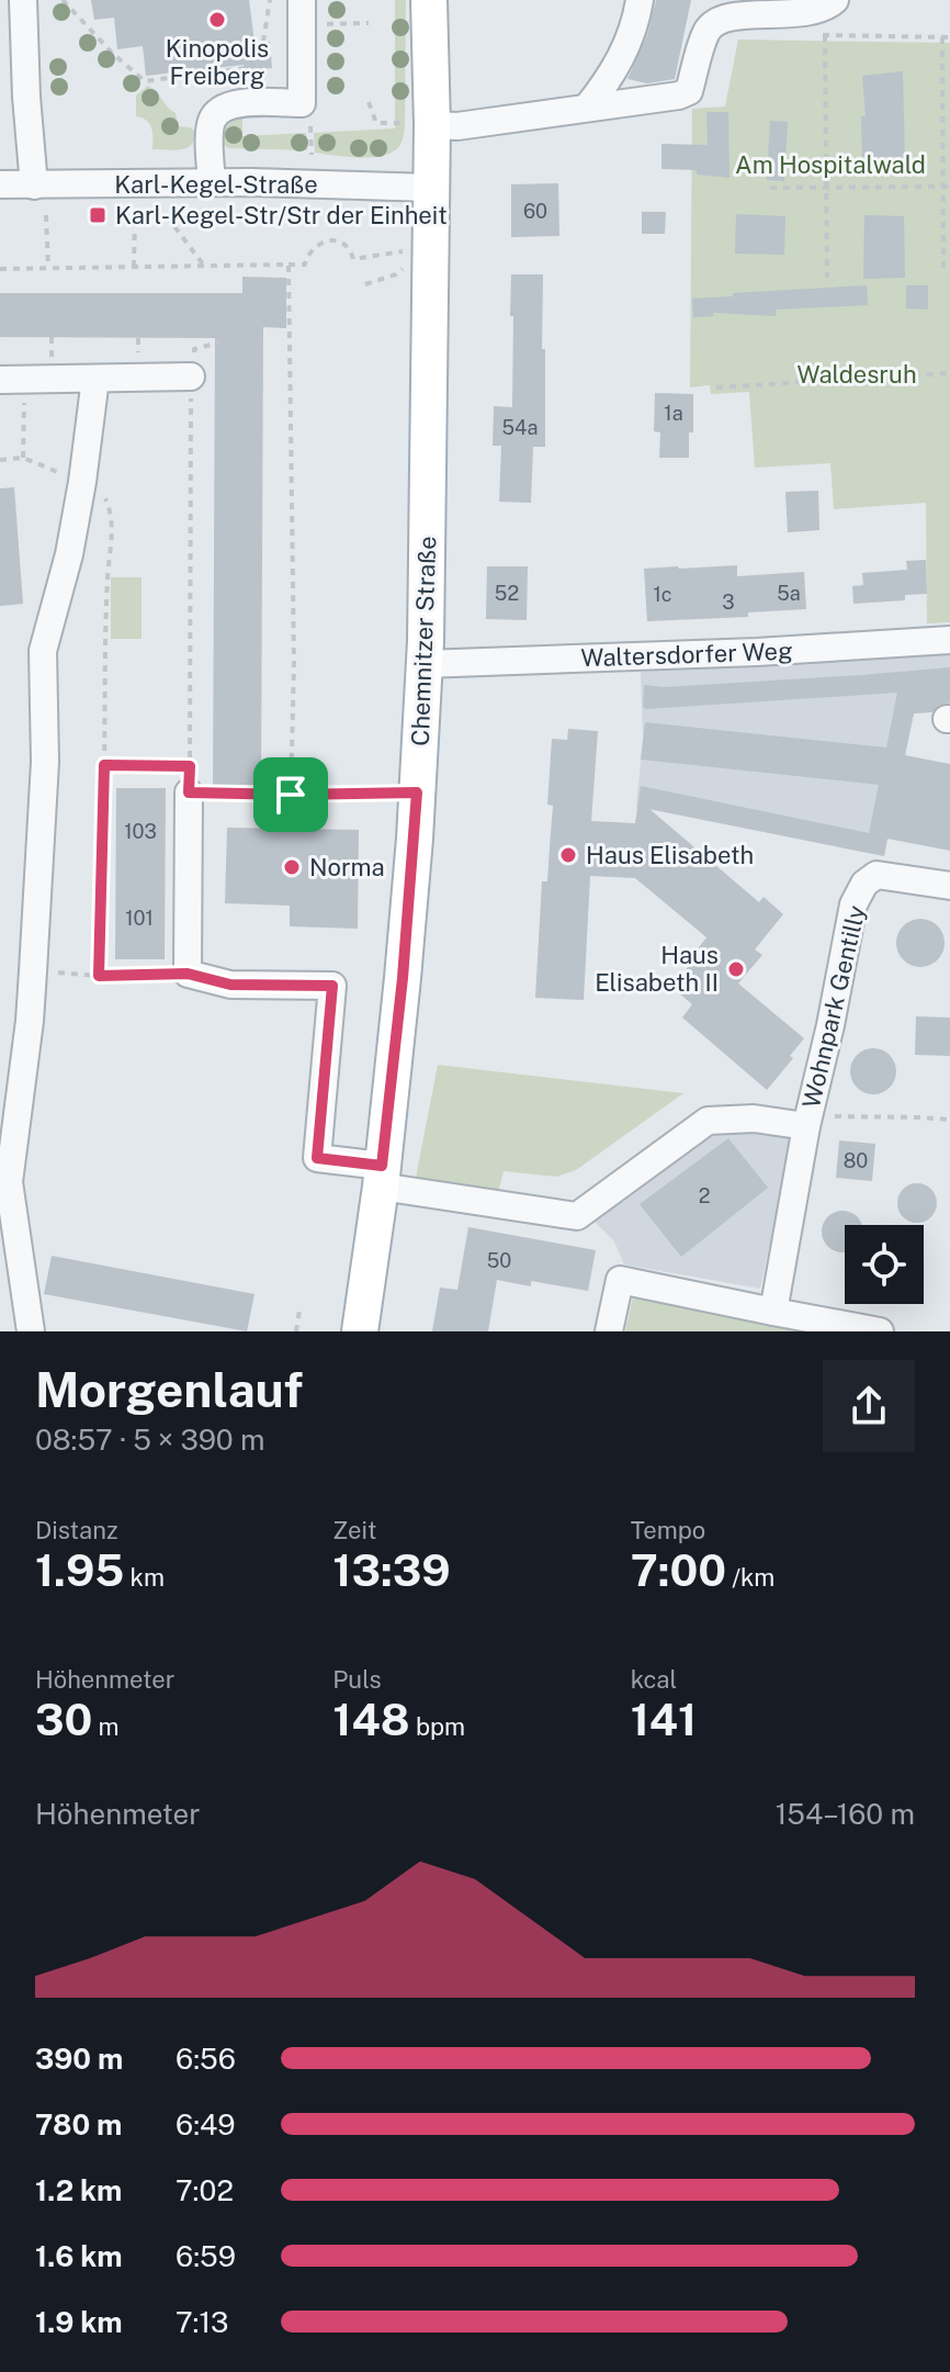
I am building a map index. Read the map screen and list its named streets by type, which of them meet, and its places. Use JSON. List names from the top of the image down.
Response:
{
  "streets": {
    "main road": ["Chemnitzer Straße"],
    "street": ["Karl-Kegel-Straße", "Waltersdorfer Weg", "Wohnpark Gentilly"]
  },
  "crossings": [
    ["Karl-Kegel-Straße", "Chemnitzer Straße"],
    ["Chemnitzer Straße", "Waltersdorfer Weg"],
    ["Chemnitzer Straße", "Wohnpark Gentilly"]
  ],
  "parks": ["Am Hospitalwald", "Waldesruh"],
  "places": {
    "other": [
      "Kinopolis Freiberg",
      "Haus Elisabeth",
      "Norma",
      "Haus Elisabeth II"
    ],
    "transit": ["Karl-Kegel-Str/Str der Einheit"]
  },
  "house_numbers": [
    "60",
    "1a",
    "54a",
    "52",
    "5a",
    "1c",
    "3",
    "103",
    "101",
    "80",
    "2",
    "50"
  ],
  "page": {
    "heading": ["Morgenlauf", "08:57 · 5 × 390 m"],
    "stats": [
      ["Distanz", "1.95 km"],
      ["Zeit", "13:39"],
      ["Tempo", "7:00 /km"],
      ["Höhenmeter", "30 m"],
      ["Puls", "148 bpm"],
      ["kcal", "141"]
    ],
    "chart": ["Höhenmeter", "154–160 m"],
    "list": [
      {
        "name": "390 m",
        "note": "6:56"
      },
      {
        "name": "780 m",
        "note": "6:49"
      },
      {
        "name": "1.2 km",
        "note": "7:02"
      },
      {
        "name": "1.6 km",
        "note": "6:59"
      },
      {
        "name": "1.9 km",
        "note": "7:13"
      }
    ]
  }
}
